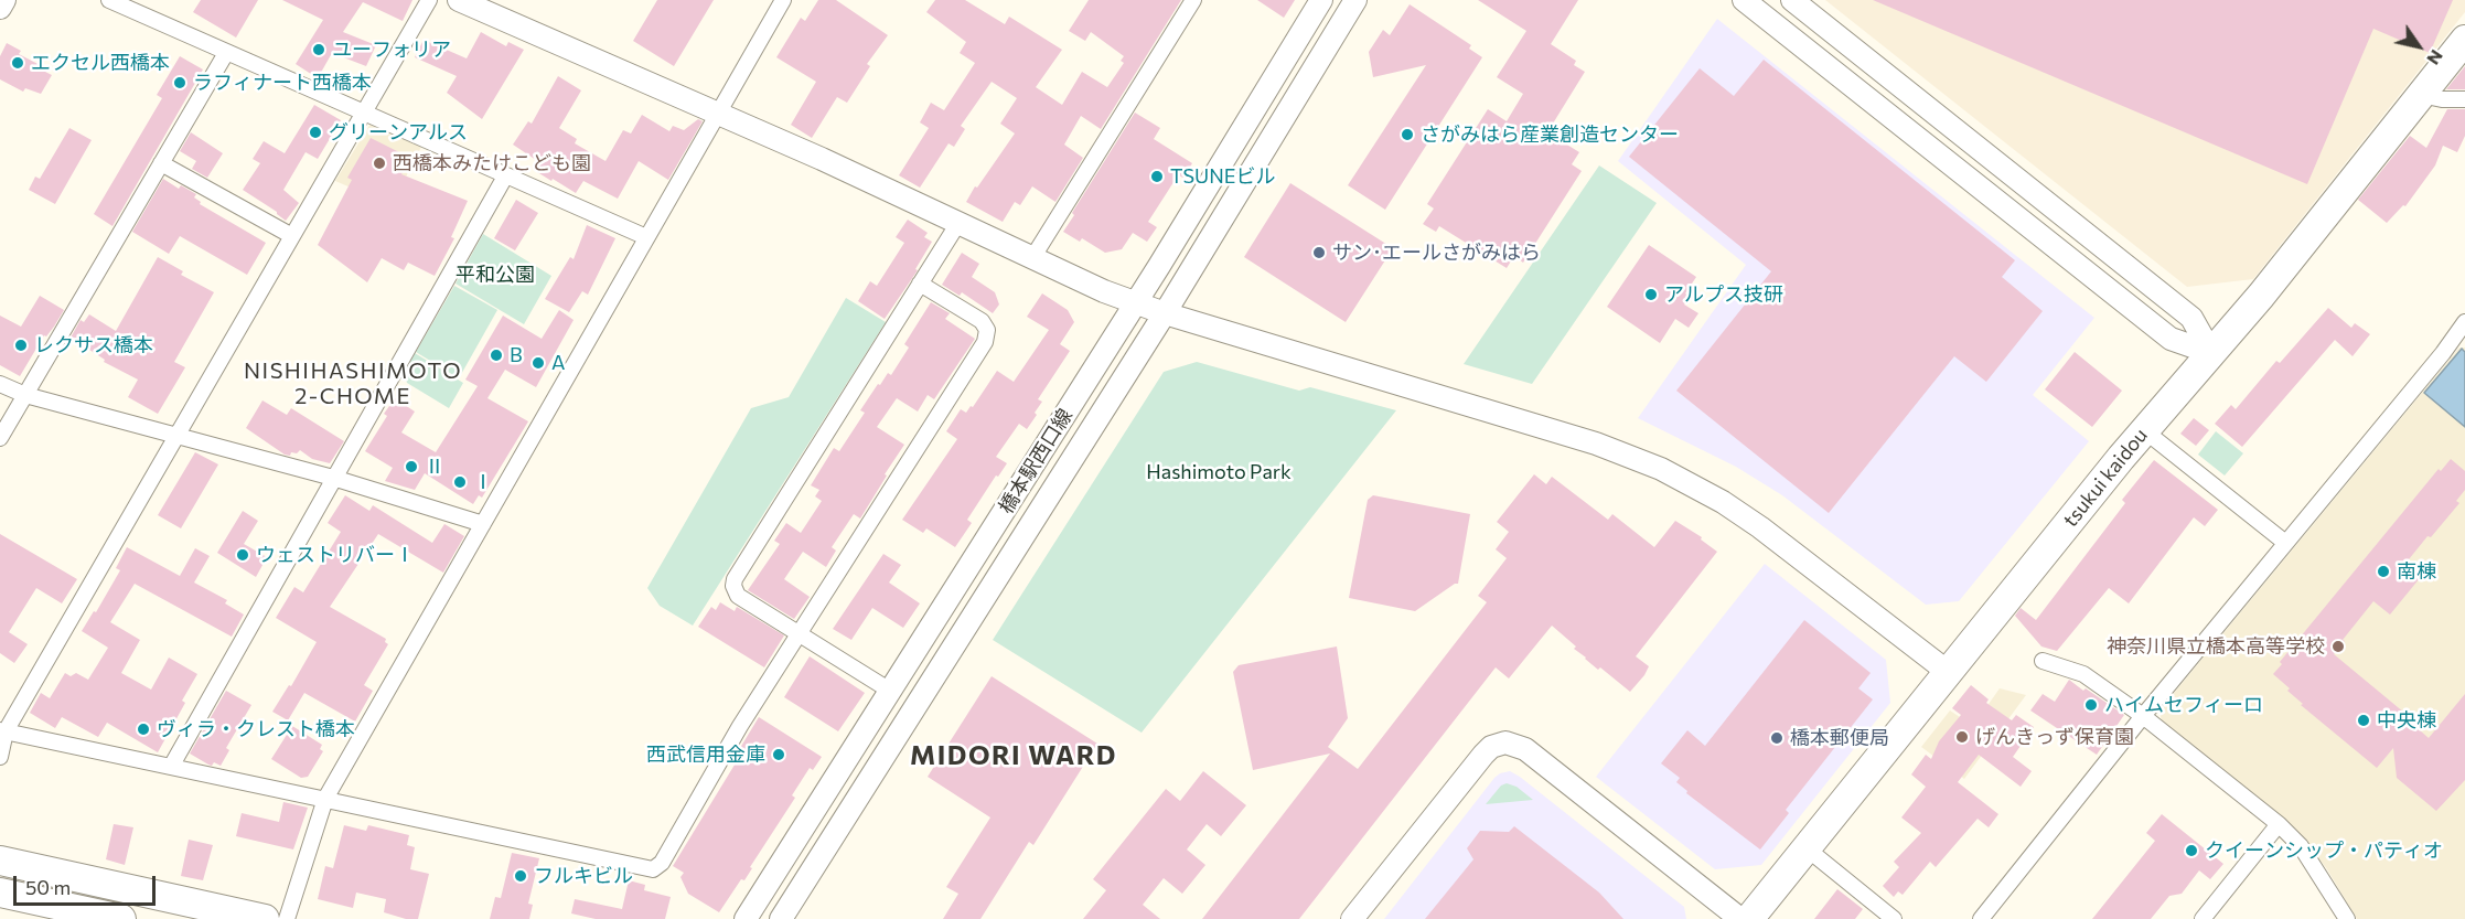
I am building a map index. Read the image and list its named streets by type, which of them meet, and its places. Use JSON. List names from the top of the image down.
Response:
{
  "streets": {
    "highway": ["tsukui kaidou"],
    "street": ["橋本駅西口線"]
  },
  "districts": ["NISHIHASHIMOTO 2-CHOME", "MIDORI WARD"],
  "parks": ["平和公園", "Hashimoto Park"],
  "places": [
    "ユーフォリア",
    "エクセル西橋本",
    "ラフィナート西橋本",
    "グリーンアルス",
    "さがみはら産業創造センター",
    "西橋本みたけこども園",
    "TSUNEビル",
    "サン･エールさがみはら",
    "アルプス技研",
    "レクサス橋本",
    "B",
    "A",
    "Ⅱ",
    "Ⅰ",
    "ウェストリバーⅠ",
    "南棟",
    "神奈川県立橋本高等学校",
    "ハイムセフィーロ",
    "中央棟",
    "ヴィラ・クレスト橋本",
    "げんきっず保育園",
    "橋本郵便局",
    "西武信用金庫",
    "クイーンシップ・パティオ",
    "フルキビル"
  ],
  "scale_bar": "50 m",
  "north": "bottom right"
}
